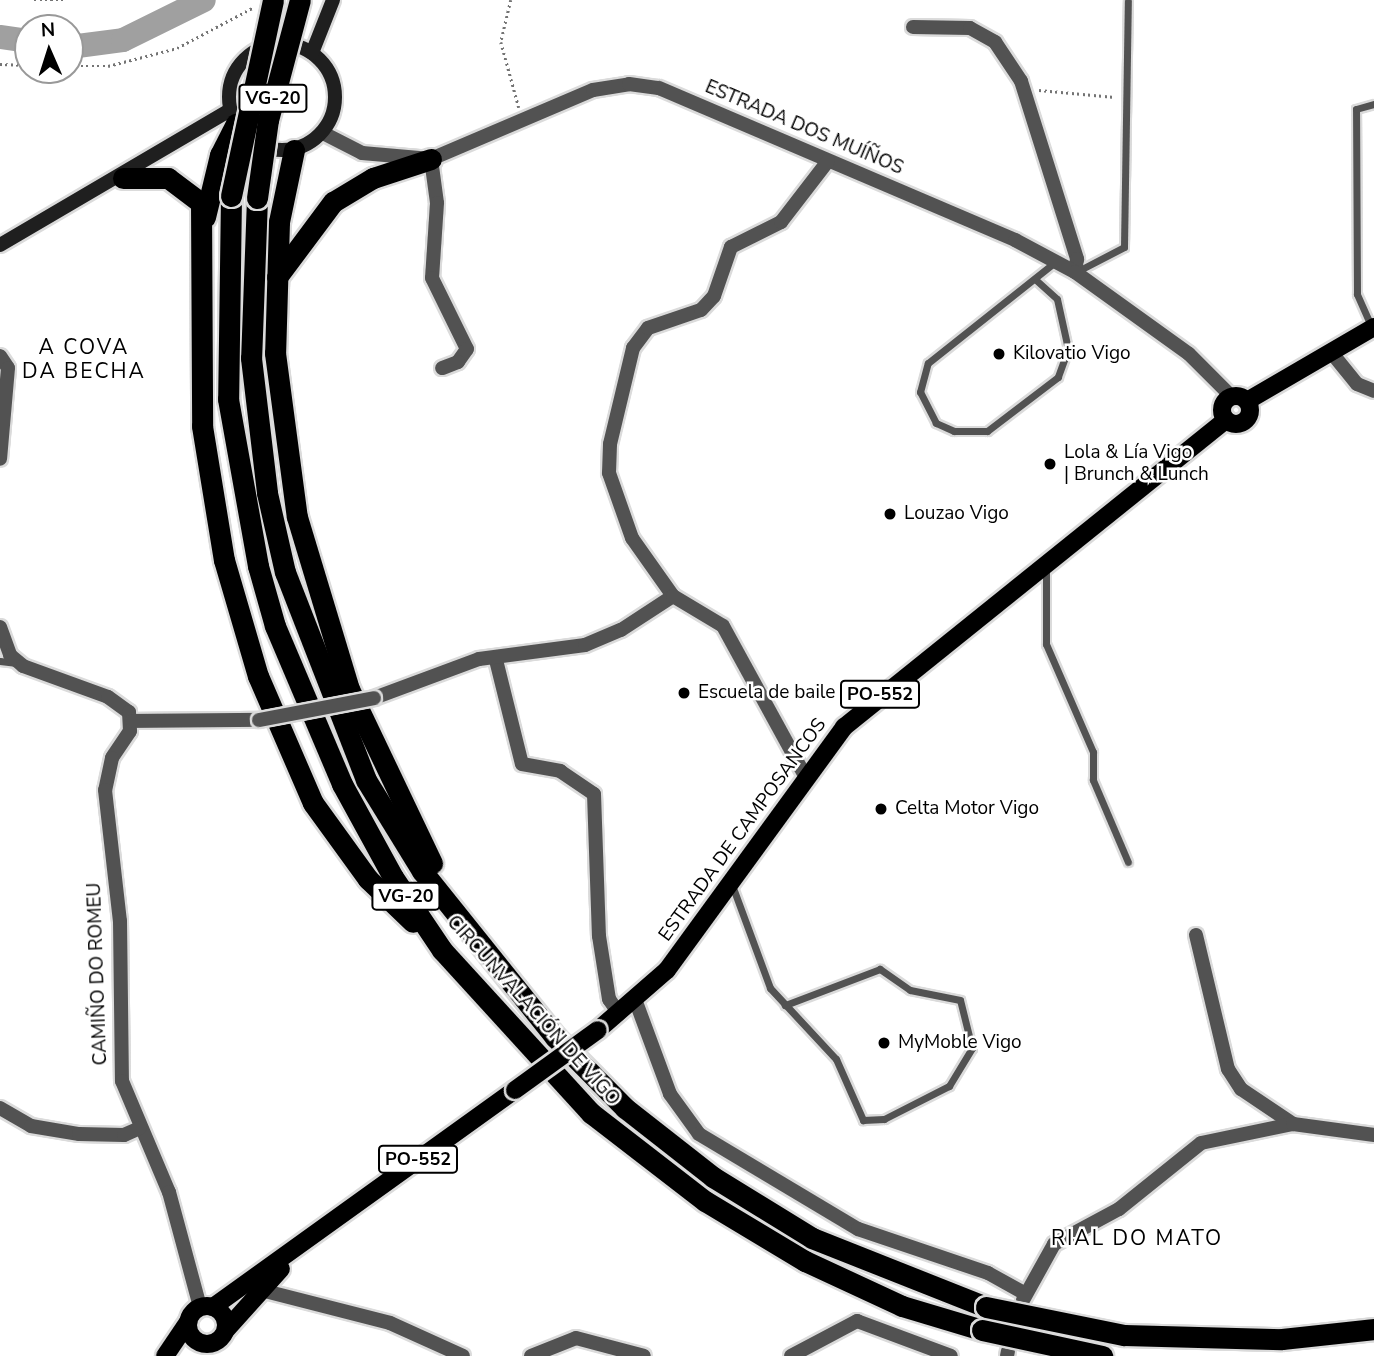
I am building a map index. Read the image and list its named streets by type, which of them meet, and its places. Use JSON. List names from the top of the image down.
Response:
{
  "streets": {
    "highway": ["VG-20", "CIRCUNVALACIÓN DE VIGO"],
    "main road": ["PO-552", "ESTRADA DE CAMPOSANCOS"],
    "street": ["ESTRADA DOS MUÍÑOS", "CAMIÑO DO ROMEU"]
  },
  "crossings": [
    ["ESTRADA DOS MUÍÑOS", "ESTRADA DE CAMPOSANCOS"],
    ["ESTRADA DE CAMPOSANCOS", "CAMIÑO DO ROMEU"]
  ],
  "districts": ["A COVA DA BECHA", "RIAL DO MATO"],
  "places": [
    "Kilovatio Vigo",
    "Lola & Lía Vigo | Brunch & Lunch",
    "Louzao Vigo",
    "Escuela de baile",
    "Celta Motor Vigo",
    "MyMoble Vigo"
  ],
  "north": "top"
}
